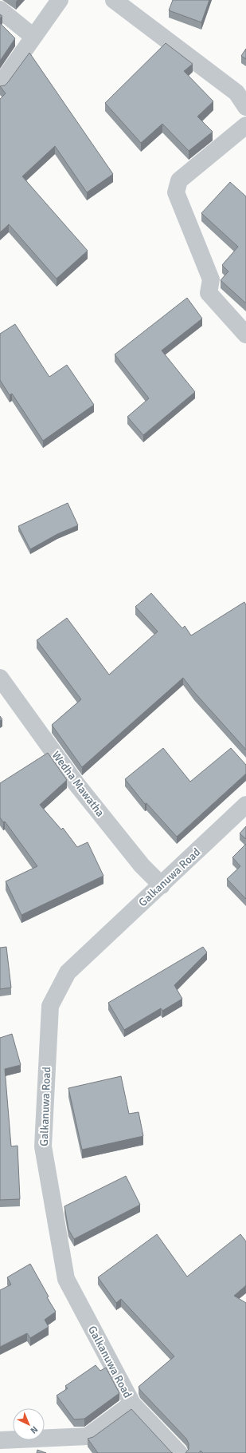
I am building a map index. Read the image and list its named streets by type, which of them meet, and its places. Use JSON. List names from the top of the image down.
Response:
{
  "streets": {
    "street": ["Wedha Mawatha", "Galkanuwa Road"]
  },
  "crossings": [
    ["Wedha Mawatha", "Galkanuwa Road"]
  ],
  "north": "bottom right"
}
